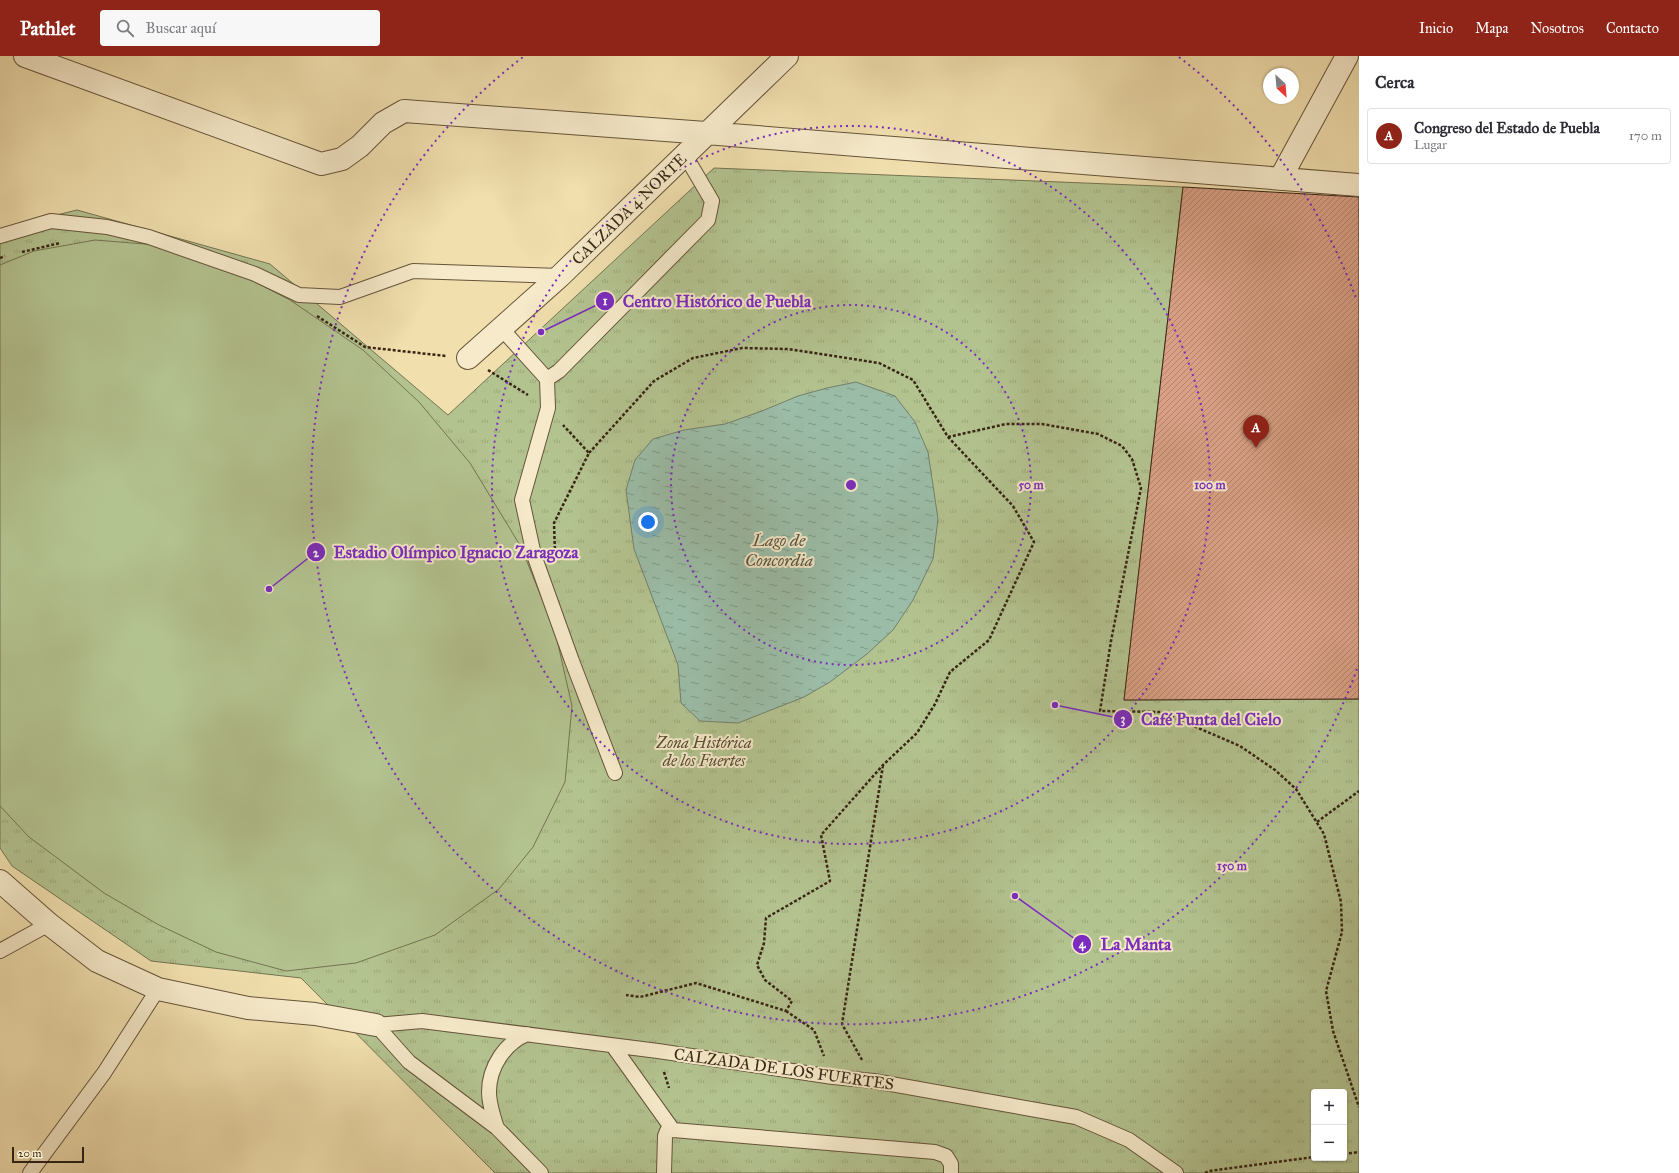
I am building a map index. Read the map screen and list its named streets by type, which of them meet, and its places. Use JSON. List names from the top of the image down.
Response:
{
  "streets": {
    "street": ["CALZADA 4 NORTE", "CALZADA DE LOS FUERTES"]
  },
  "water": ["Lago de Concordia"],
  "parks": ["Zona Histórica de los Fuertes"],
  "places": [
    "Centro Histórico de Puebla",
    "Estadio Olímpico Ignacio Zaragoza",
    "Café Punta del Cielo",
    "La Manta"
  ],
  "scale_bar": "20 m",
  "north": "bottom right",
  "page": {
    "header": "Pathlet",
    "search": "Buscar aquí",
    "nav": [
      "Inicio",
      "Mapa",
      "Nosotros",
      "Contacto"
    ],
    "heading": "Cerca",
    "list": [
      {
        "mark": "A",
        "name": "Congreso del Estado de Puebla",
        "note": "Lugar",
        "value": "170 m"
      }
    ],
    "pins": "A",
    "map_buttons": ["+", "−"],
    "scale": "20 m"
  },
  "rings": ["50 m", "100 m", "150 m"]
}
